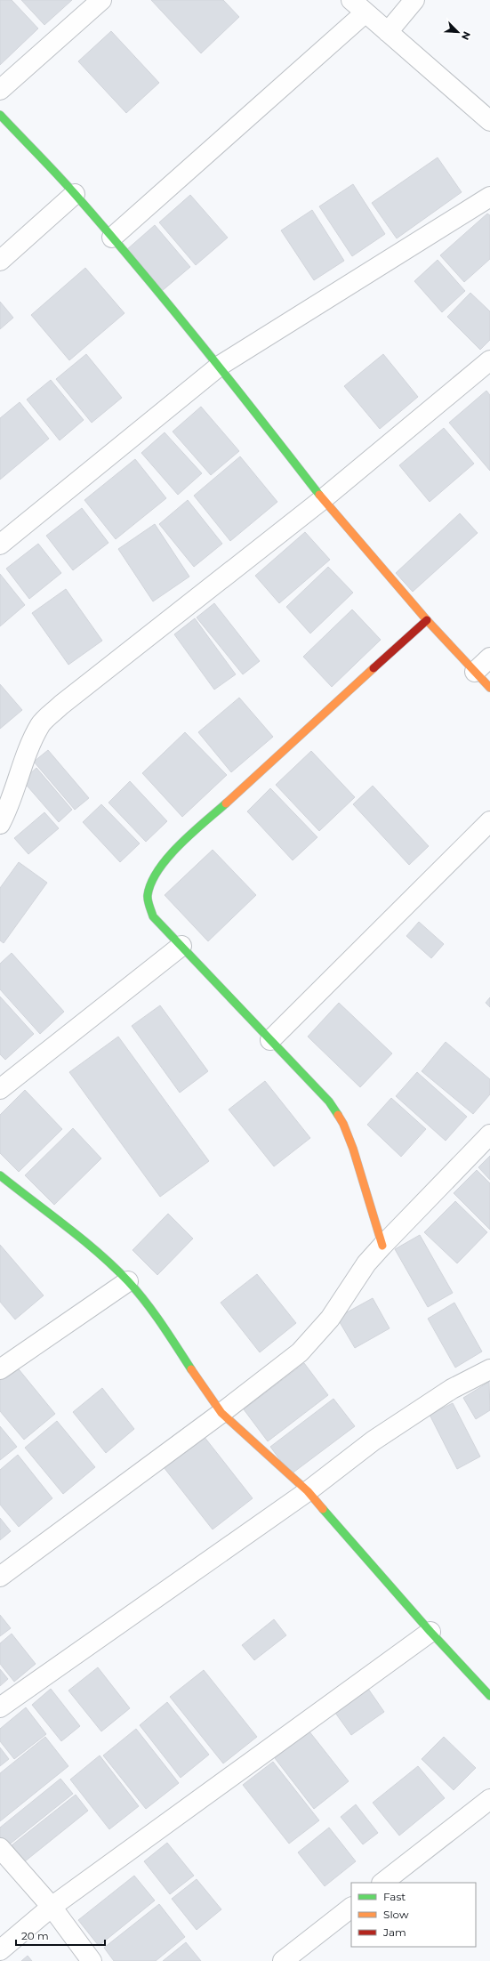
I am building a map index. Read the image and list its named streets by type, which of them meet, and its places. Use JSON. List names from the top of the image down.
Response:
{
  "legend": ["Fast", "Slow", "Jam"],
  "scale_bar": "20 m",
  "north": "bottom right"
}
